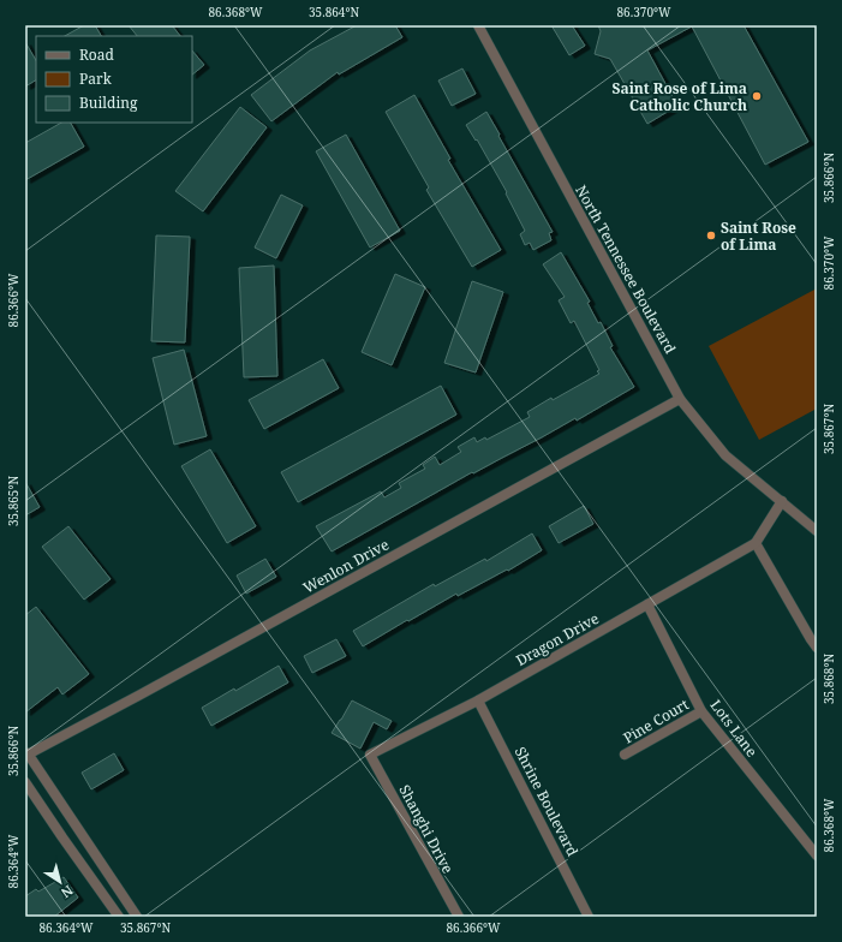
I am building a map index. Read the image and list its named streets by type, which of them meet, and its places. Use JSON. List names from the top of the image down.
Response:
{
  "streets": {
    "street": [
      "North Tennessee Boulevard",
      "Wenlon Drive",
      "Dragon Drive",
      "Pine Court",
      "Lots Lane",
      "Shrine Boulevard",
      "Shanghi Drive"
    ]
  },
  "crossings": [
    ["North Tennessee Boulevard", "Wenlon Drive"],
    ["Dragon Drive", "Lots Lane"],
    ["Dragon Drive", "Shrine Boulevard"],
    ["Dragon Drive", "Shanghi Drive"],
    ["Pine Court", "Lots Lane"]
  ],
  "places": ["Saint Rose of Lima Catholic Church", "Saint Rose of Lima"],
  "legend": ["Road", "Park", "Building"],
  "north": "bottom right",
  "coordinates": [
    "86.368°W",
    "35.864°N",
    "86.370°W",
    "35.866°N",
    "86.366°W",
    "35.867°N",
    "35.865°N",
    "35.868°N",
    "86.364°W"
  ]
}
